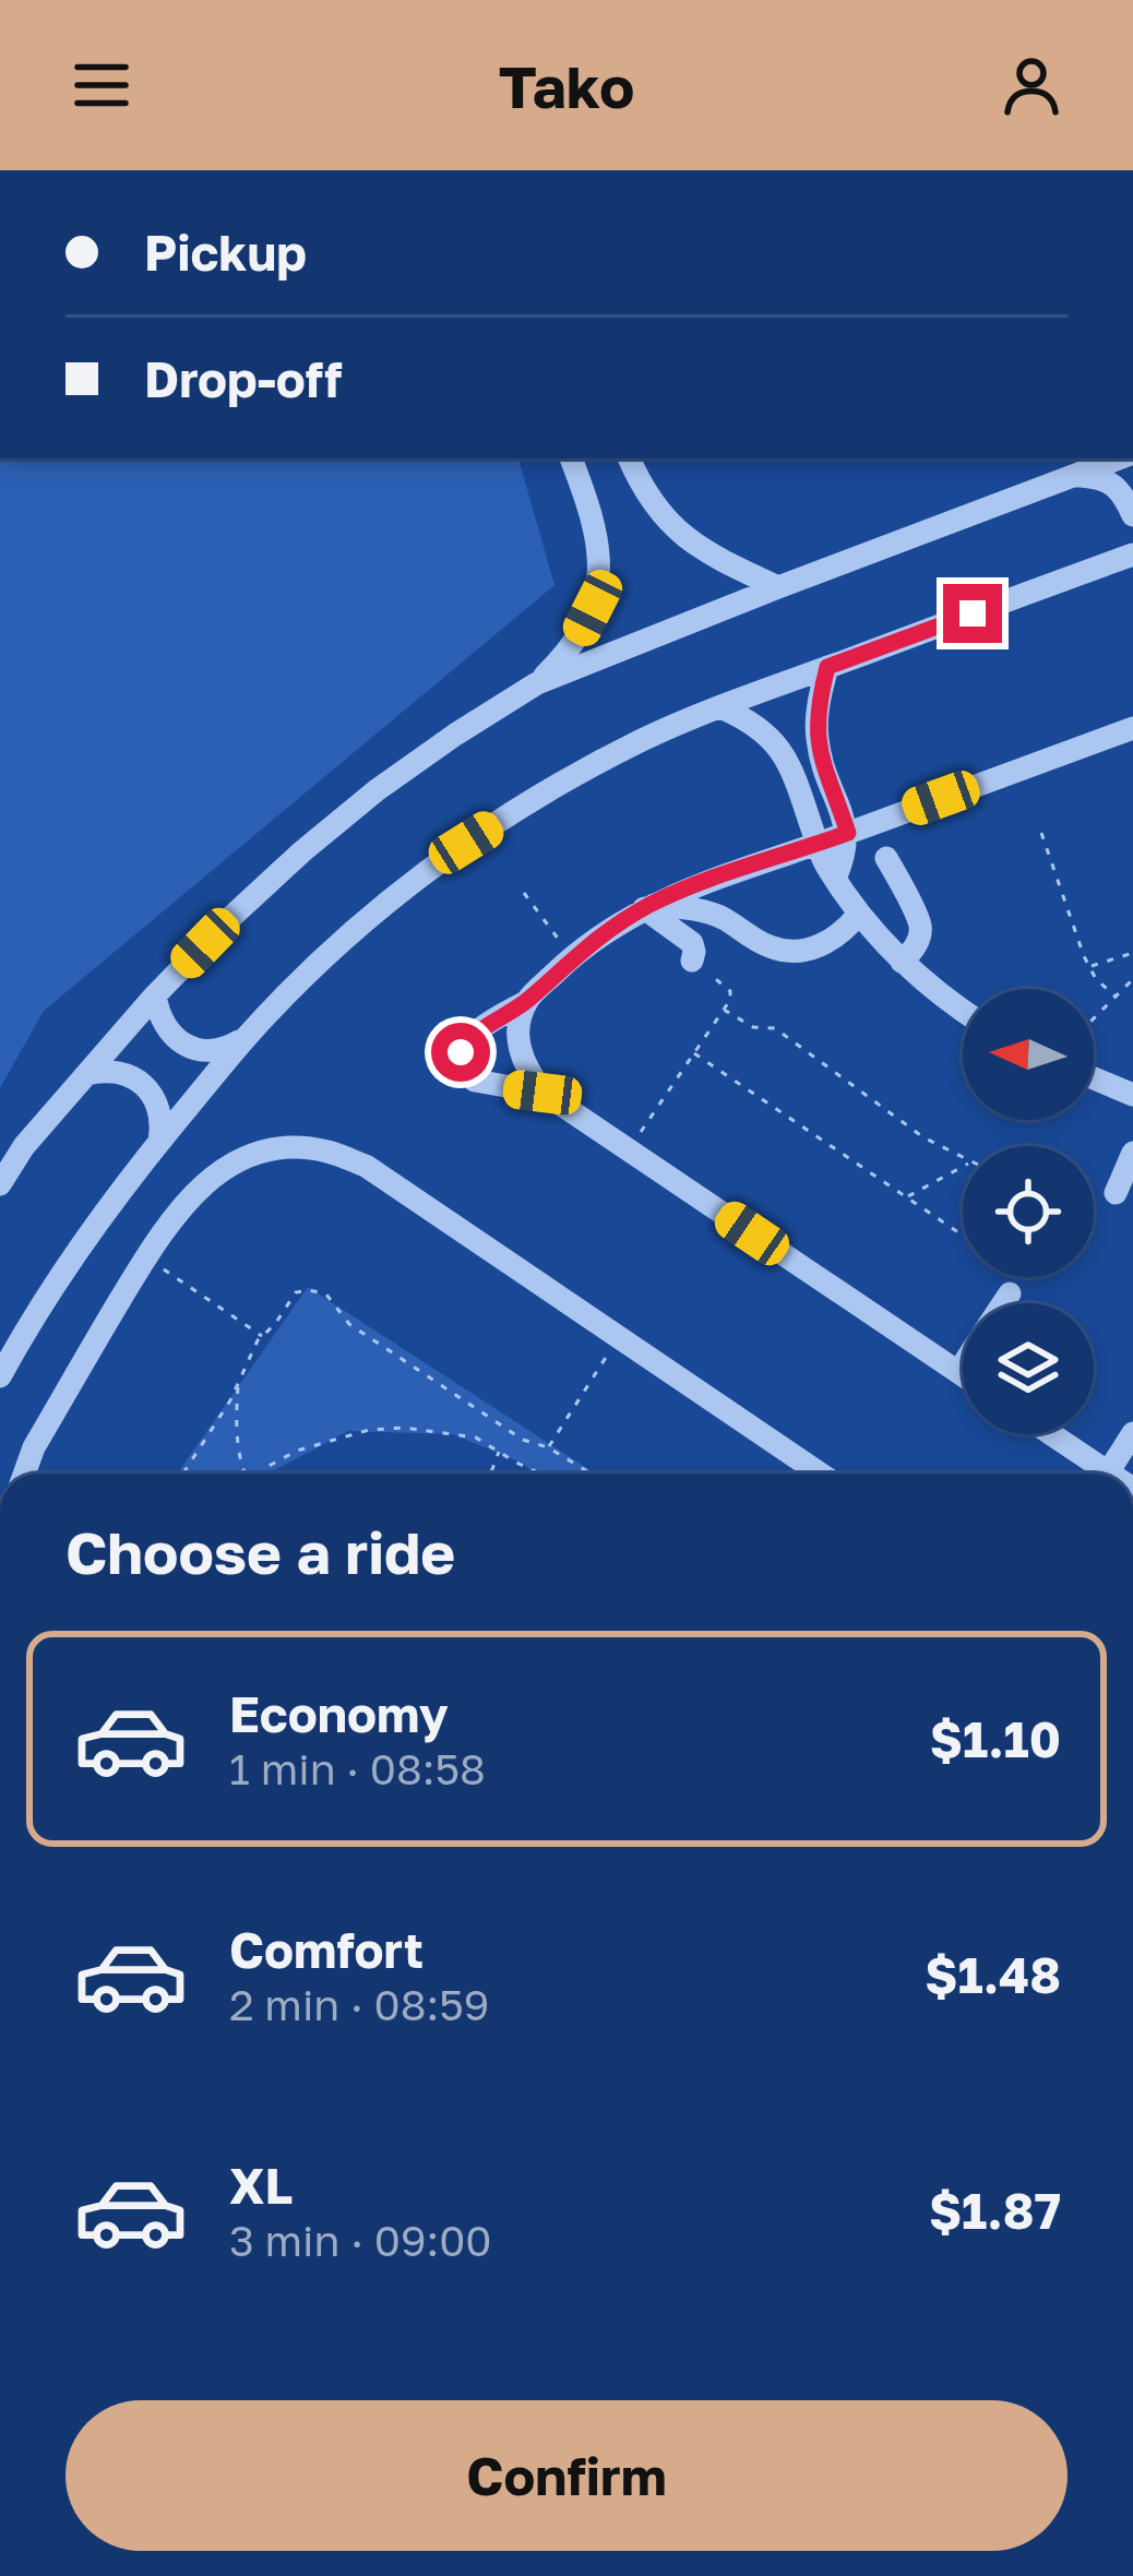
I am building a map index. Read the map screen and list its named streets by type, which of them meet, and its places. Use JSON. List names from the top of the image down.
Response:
{
  "north": "left",
  "page": {
    "header": "Tako",
    "banner": ["Pickup", "Drop-off"],
    "heading": "Choose a ride",
    "list": [
      {
        "name": "Economy",
        "note": "1 min · 08:58",
        "value": "$1.10"
      },
      {
        "name": "Comfort",
        "note": "2 min · 08:59",
        "value": "$1.48"
      },
      {
        "name": "XL",
        "note": "3 min · 09:00",
        "value": "$1.87"
      }
    ],
    "buttons": "Confirm"
  }
}
